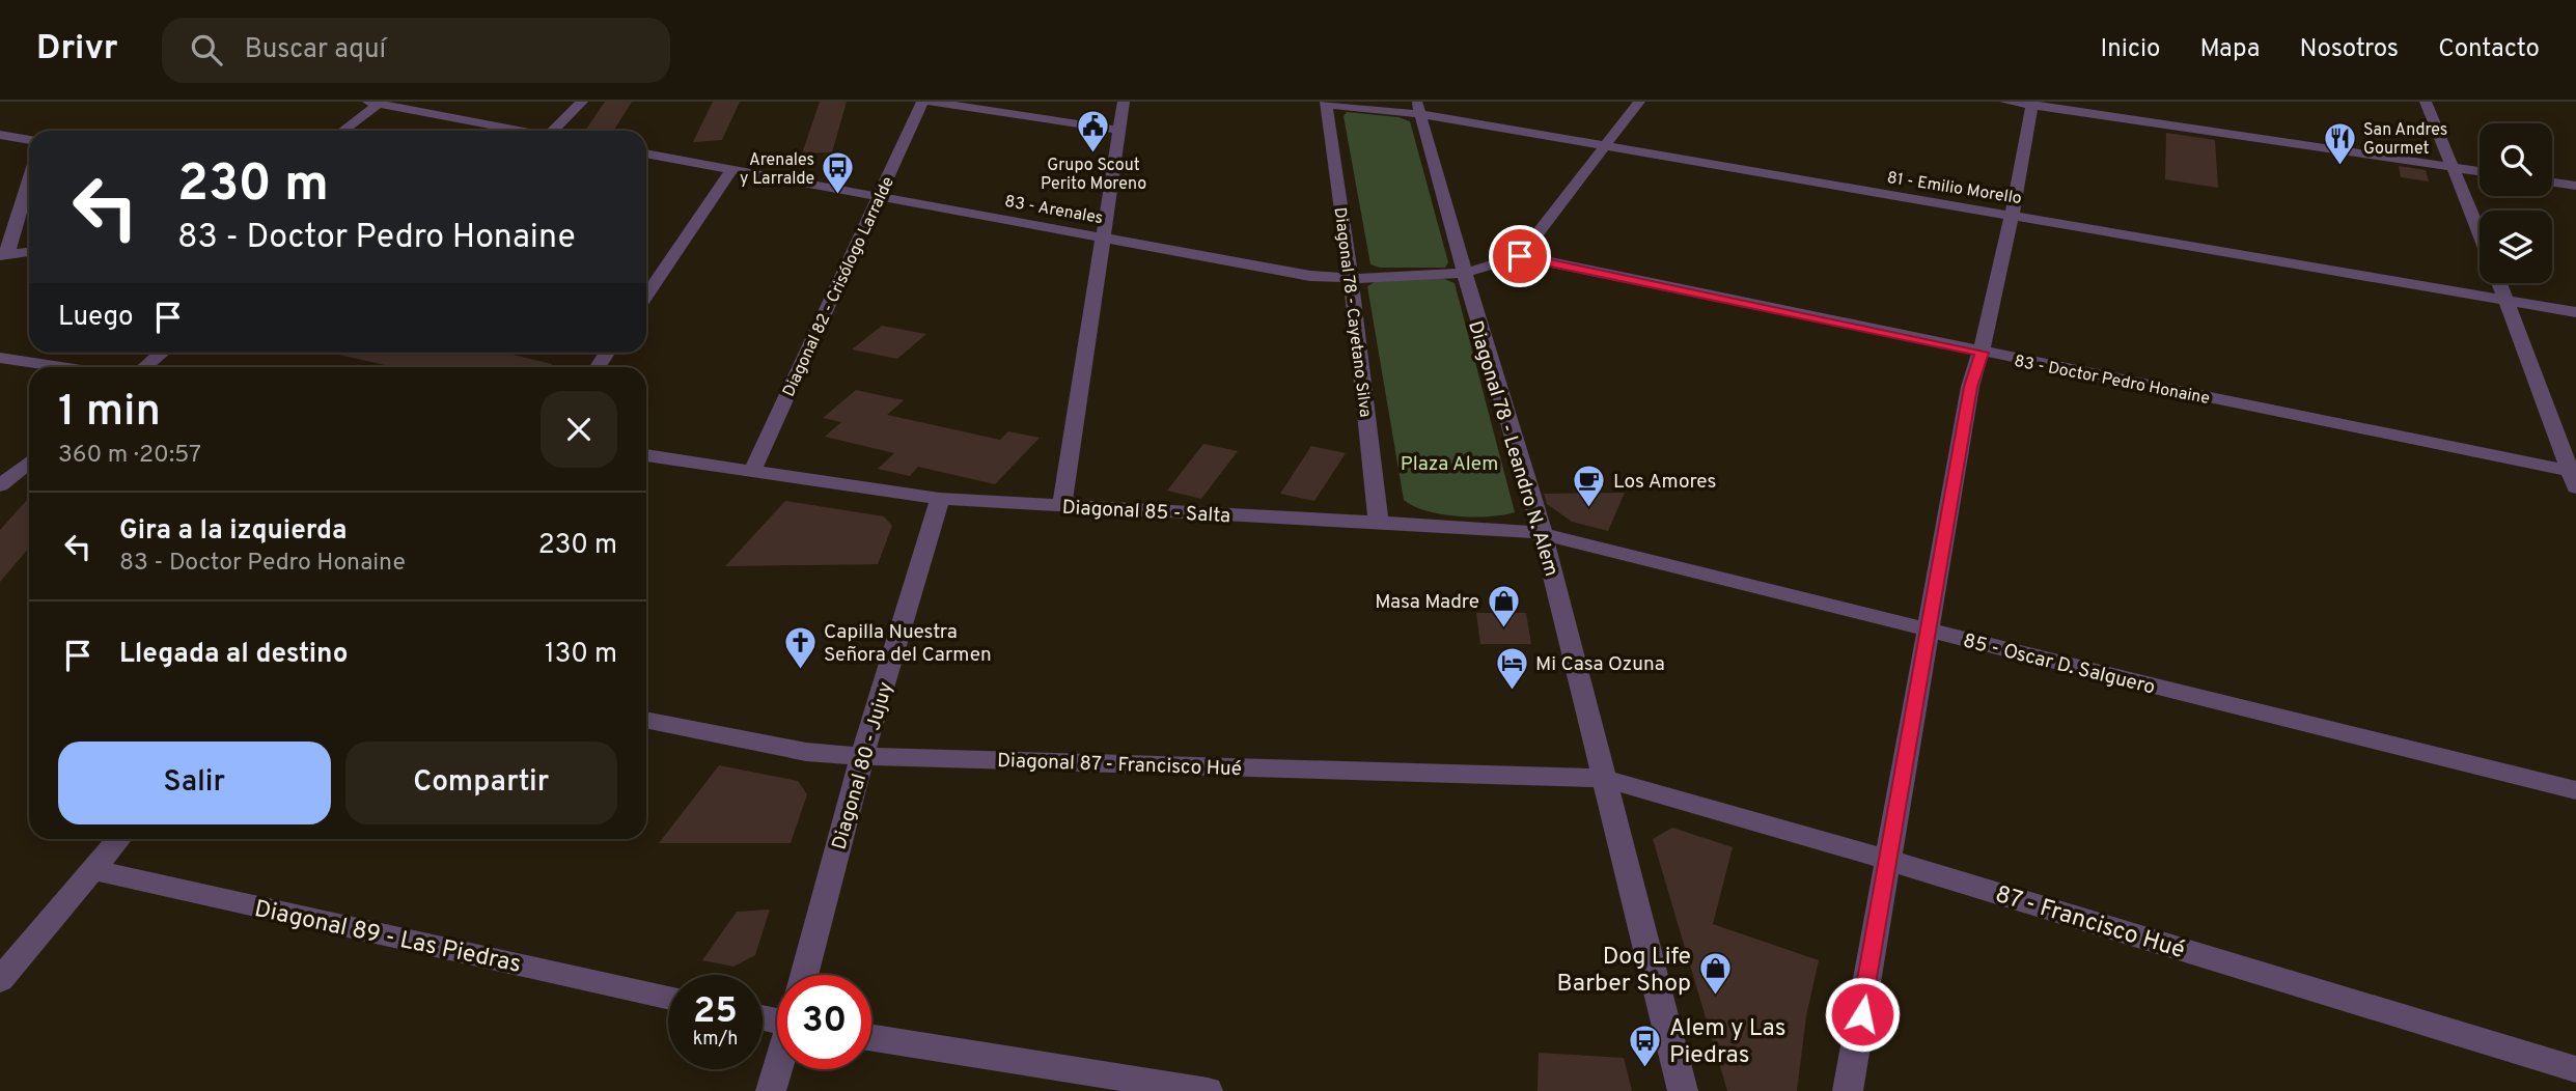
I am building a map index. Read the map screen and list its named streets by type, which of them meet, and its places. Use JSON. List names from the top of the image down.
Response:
{
  "streets": {
    "street": [
      "81 - Emilio Morello",
      "83 - Arenales",
      "Diagonal 82 - Crisólogo Larralde",
      "Diagonal 78 - Cayetano Silva",
      "83 - Doctor Pedro Honaine",
      "Diagonal 78 - Leandro N. Alem",
      "Diagonal 85 - Salta",
      "85 - Oscar D. Salguero",
      "Diagonal 87 - Francisco Hué",
      "Diagonal 80 - Jujuy",
      "87 - Francisco Hué",
      "Diagonal 89 - Las Piedras"
    ]
  },
  "crossings": [
    ["81 - Emilio Morello", "Diagonal 78 - Cayetano Silva"],
    ["81 - Emilio Morello", "Diagonal 78 - Leandro N. Alem"],
    ["83 - Arenales", "Diagonal 82 - Crisólogo Larralde"],
    ["83 - Arenales", "Diagonal 78 - Cayetano Silva"],
    ["83 - Arenales", "83 - Doctor Pedro Honaine"],
    ["83 - Arenales", "Diagonal 78 - Leandro N. Alem"],
    ["Diagonal 82 - Crisólogo Larralde", "Diagonal 85 - Salta"],
    ["Diagonal 78 - Cayetano Silva", "Diagonal 85 - Salta"],
    ["Diagonal 78 - Leandro N. Alem", "Diagonal 85 - Salta"],
    ["Diagonal 78 - Leandro N. Alem", "85 - Oscar D. Salguero"],
    ["Diagonal 78 - Leandro N. Alem", "Diagonal 87 - Francisco Hué"],
    ["Diagonal 78 - Leandro N. Alem", "87 - Francisco Hué"],
    ["Diagonal 85 - Salta", "85 - Oscar D. Salguero"],
    ["Diagonal 85 - Salta", "Diagonal 80 - Jujuy"],
    ["Diagonal 87 - Francisco Hué", "Diagonal 80 - Jujuy"],
    ["Diagonal 87 - Francisco Hué", "87 - Francisco Hué"]
  ],
  "parks": ["Plaza Alem"],
  "places": {
    "public building": ["Grupo Scout Perito Moreno"],
    "restaurant": ["San Andres Gourmet"],
    "bus stop": ["Arenales y Larralde", "Alem y Las Piedras"],
    "cafe": ["Los Amores"],
    "shop": ["Masa Madre", "Dog Life Barber Shop"],
    "church": ["Capilla Nuestra Señora del Carmen"],
    "hotel": ["Mi Casa Ozuna"]
  },
  "page": {
    "header": "Drivr",
    "search": "Buscar aquí",
    "nav": [
      "Inicio",
      "Mapa",
      "Nosotros",
      "Contacto"
    ],
    "turn": ["230 m", "83 - Doctor Pedro Honaine"],
    "then": "Luego",
    "heading": ["1 min", "360 m · 20:57"],
    "list": [
      {
        "name": "Gira a la izquierda",
        "note": "83 - Doctor Pedro Honaine",
        "value": "230 m"
      },
      {
        "name": "Llegada al destino",
        "value": "130 m"
      }
    ],
    "buttons": ["Salir", "Compartir"],
    "speed": "25 km/h",
    "limit": "30"
  }
}
